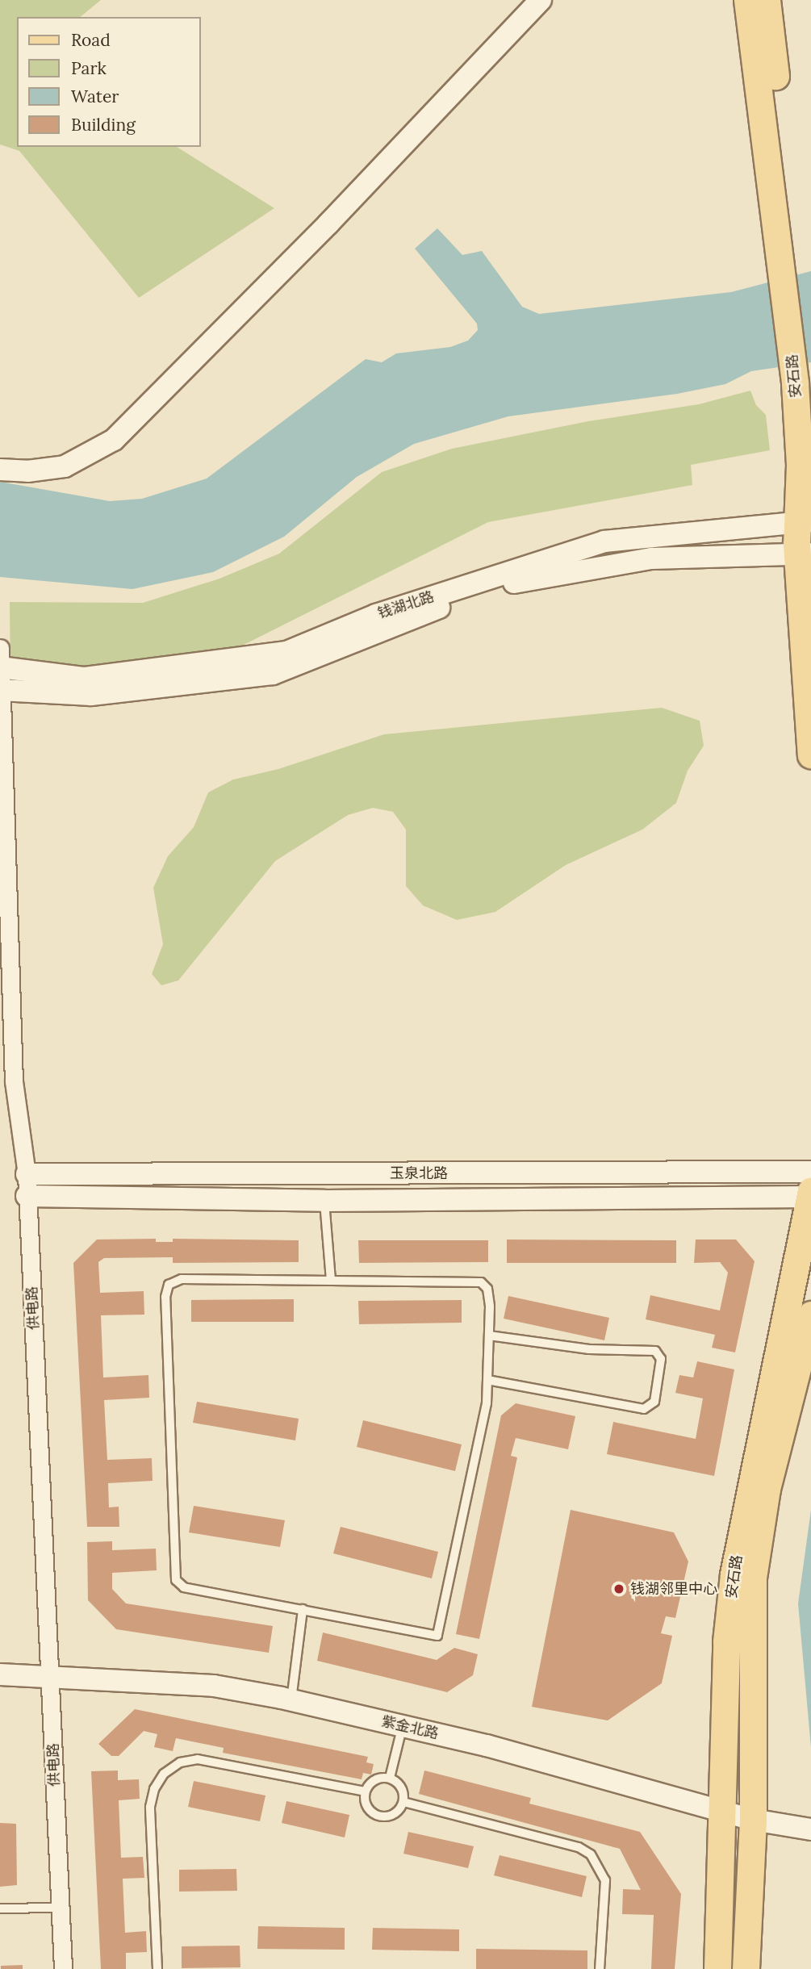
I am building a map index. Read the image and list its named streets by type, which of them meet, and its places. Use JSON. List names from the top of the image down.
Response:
{
  "streets": {
    "main road": ["安石路"],
    "street": [
      "钱湖北路",
      "玉泉北路",
      "供电路",
      "紫金北路"
    ]
  },
  "crossings": [
    ["安石路", "钱湖北路"],
    ["安石路", "玉泉北路"],
    ["安石路", "紫金北路"],
    ["钱湖北路", "供电路"],
    ["玉泉北路", "供电路"],
    ["供电路", "紫金北路"]
  ],
  "places": ["钱湖邻里中心"],
  "legend": [
    "Road",
    "Park",
    "Water",
    "Building"
  ]
}
